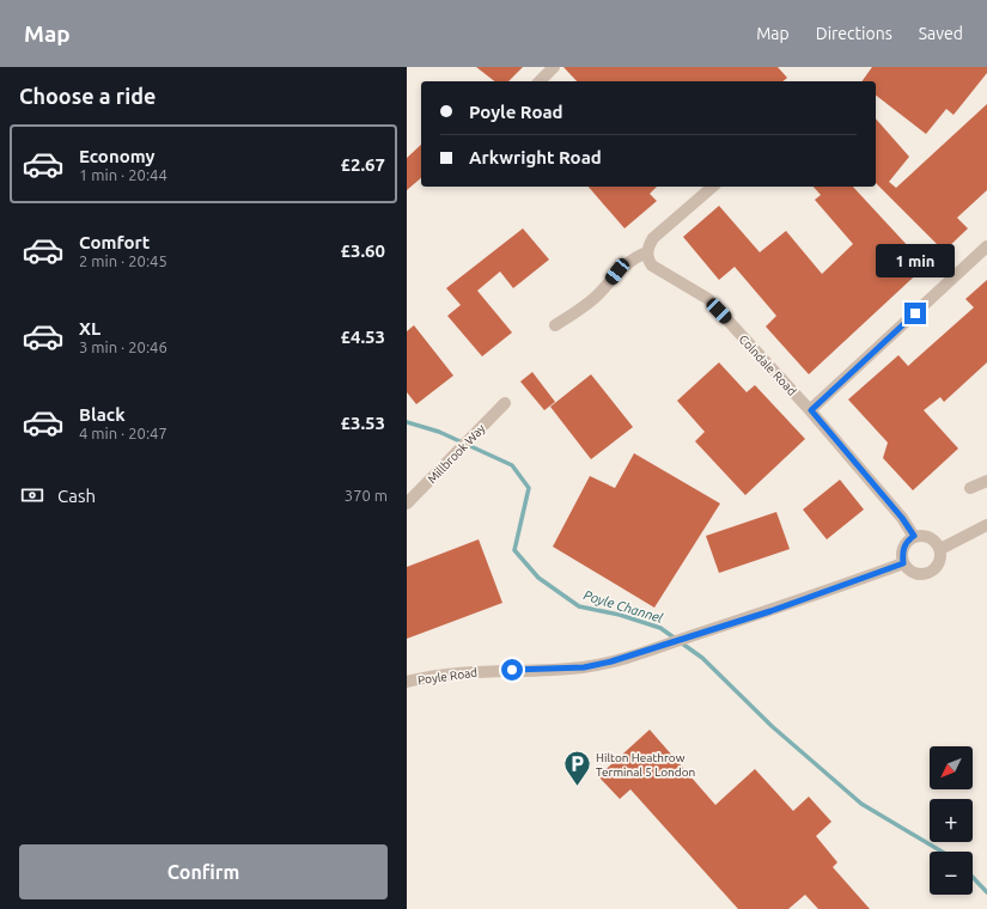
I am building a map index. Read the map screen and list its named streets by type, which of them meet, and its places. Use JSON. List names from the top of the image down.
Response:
{
  "streets": {
    "street": ["Colndale Road", "Millbrook Way", "Poyle Road"]
  },
  "crossings": [
    ["Colndale Road", "Poyle Road"]
  ],
  "water": ["Poyle Channel"],
  "places": {
    "parking": ["Hilton Heathrow Terminal 5 London"]
  },
  "north": "bottom left",
  "page": {
    "header": "Map",
    "nav": ["Map", "Directions", "Saved"],
    "heading": "Choose a ride",
    "banner": ["Poyle Road", "Arkwright Road"],
    "list": [
      {
        "name": "Economy",
        "note": "1 min · 20:44",
        "value": "£2.67"
      },
      {
        "name": "Comfort",
        "note": "2 min · 20:45",
        "value": "£3.60"
      },
      {
        "name": "XL",
        "note": "3 min · 20:46",
        "value": "£4.53"
      },
      {
        "name": "Black",
        "note": "4 min · 20:47",
        "value": "£3.53"
      }
    ],
    "bubble": "1 min",
    "pay": ["Cash", "370 m"],
    "map_buttons": ["+", "−"],
    "buttons": "Confirm"
  }
}
